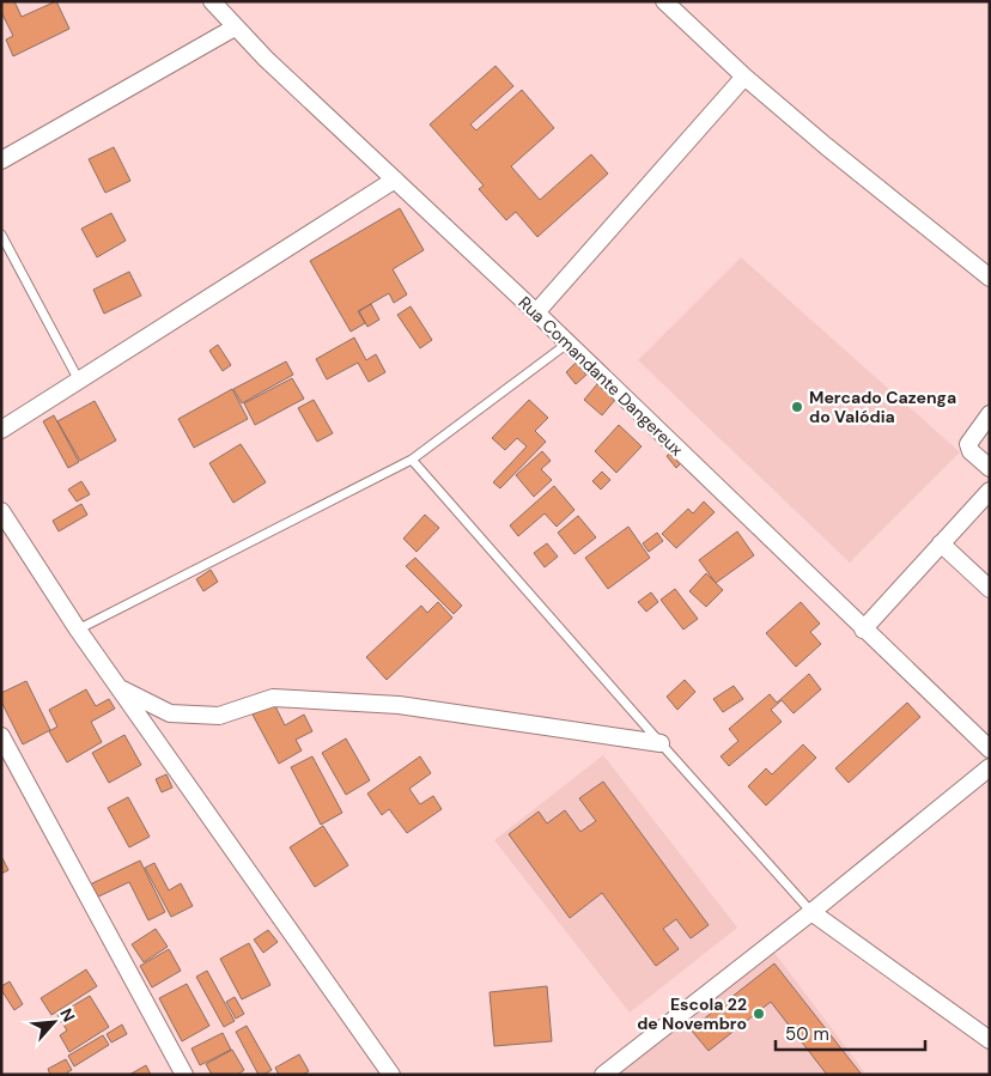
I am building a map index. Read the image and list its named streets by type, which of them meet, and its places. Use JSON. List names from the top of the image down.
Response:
{
  "streets": {
    "street": ["Rua Comandante Dangereux"]
  },
  "places": ["Mercado Cazenga do Valódia", "Escola 22 de Novembro"],
  "scale_bar": "50 m",
  "north": "top right"
}
